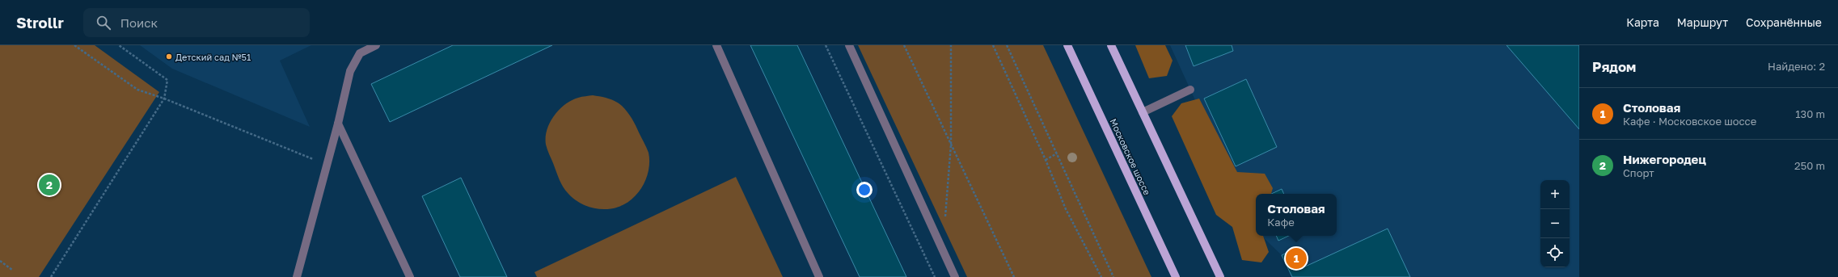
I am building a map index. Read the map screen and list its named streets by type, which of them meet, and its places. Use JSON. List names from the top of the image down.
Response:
{
  "streets": {
    "main road": ["Московское шоссе"]
  },
  "places": ["Детский сад №51"],
  "page": {
    "header": "Strollr",
    "search": "Поиск",
    "nav": ["Карта", "Маршрут", "Сохранённые"],
    "heading": ["Рядом", "Найдено: 2"],
    "list": [
      {
        "mark": "1",
        "name": "Столовая",
        "note": "Кафе · Московское шоссе",
        "value": "130 m"
      },
      {
        "mark": "2",
        "name": "Нижегородец",
        "note": "Спорт",
        "value": "250 m"
      }
    ],
    "pins": ["2", "1"],
    "map_buttons": ["+", "−"],
    "popup": ["Столовая", "Кафе"]
  }
}
